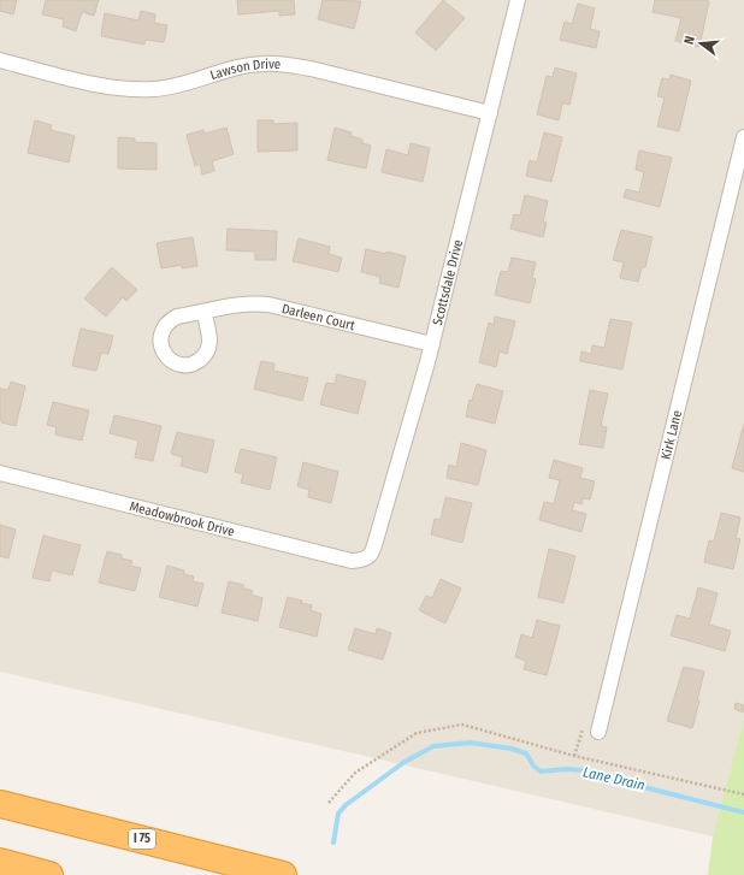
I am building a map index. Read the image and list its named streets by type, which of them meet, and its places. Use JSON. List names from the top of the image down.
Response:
{
  "streets": {
    "highway": ["I 75"],
    "street": [
      "Lawson Drive",
      "Scottsdale Drive",
      "Darleen Court",
      "Kirk Lane",
      "Meadowbrook Drive"
    ]
  },
  "crossings": [
    ["Lawson Drive", "Scottsdale Drive"],
    ["Scottsdale Drive", "Darleen Court"],
    ["Scottsdale Drive", "Meadowbrook Drive"]
  ],
  "water": ["Lane Drain"],
  "north": "left"
}
